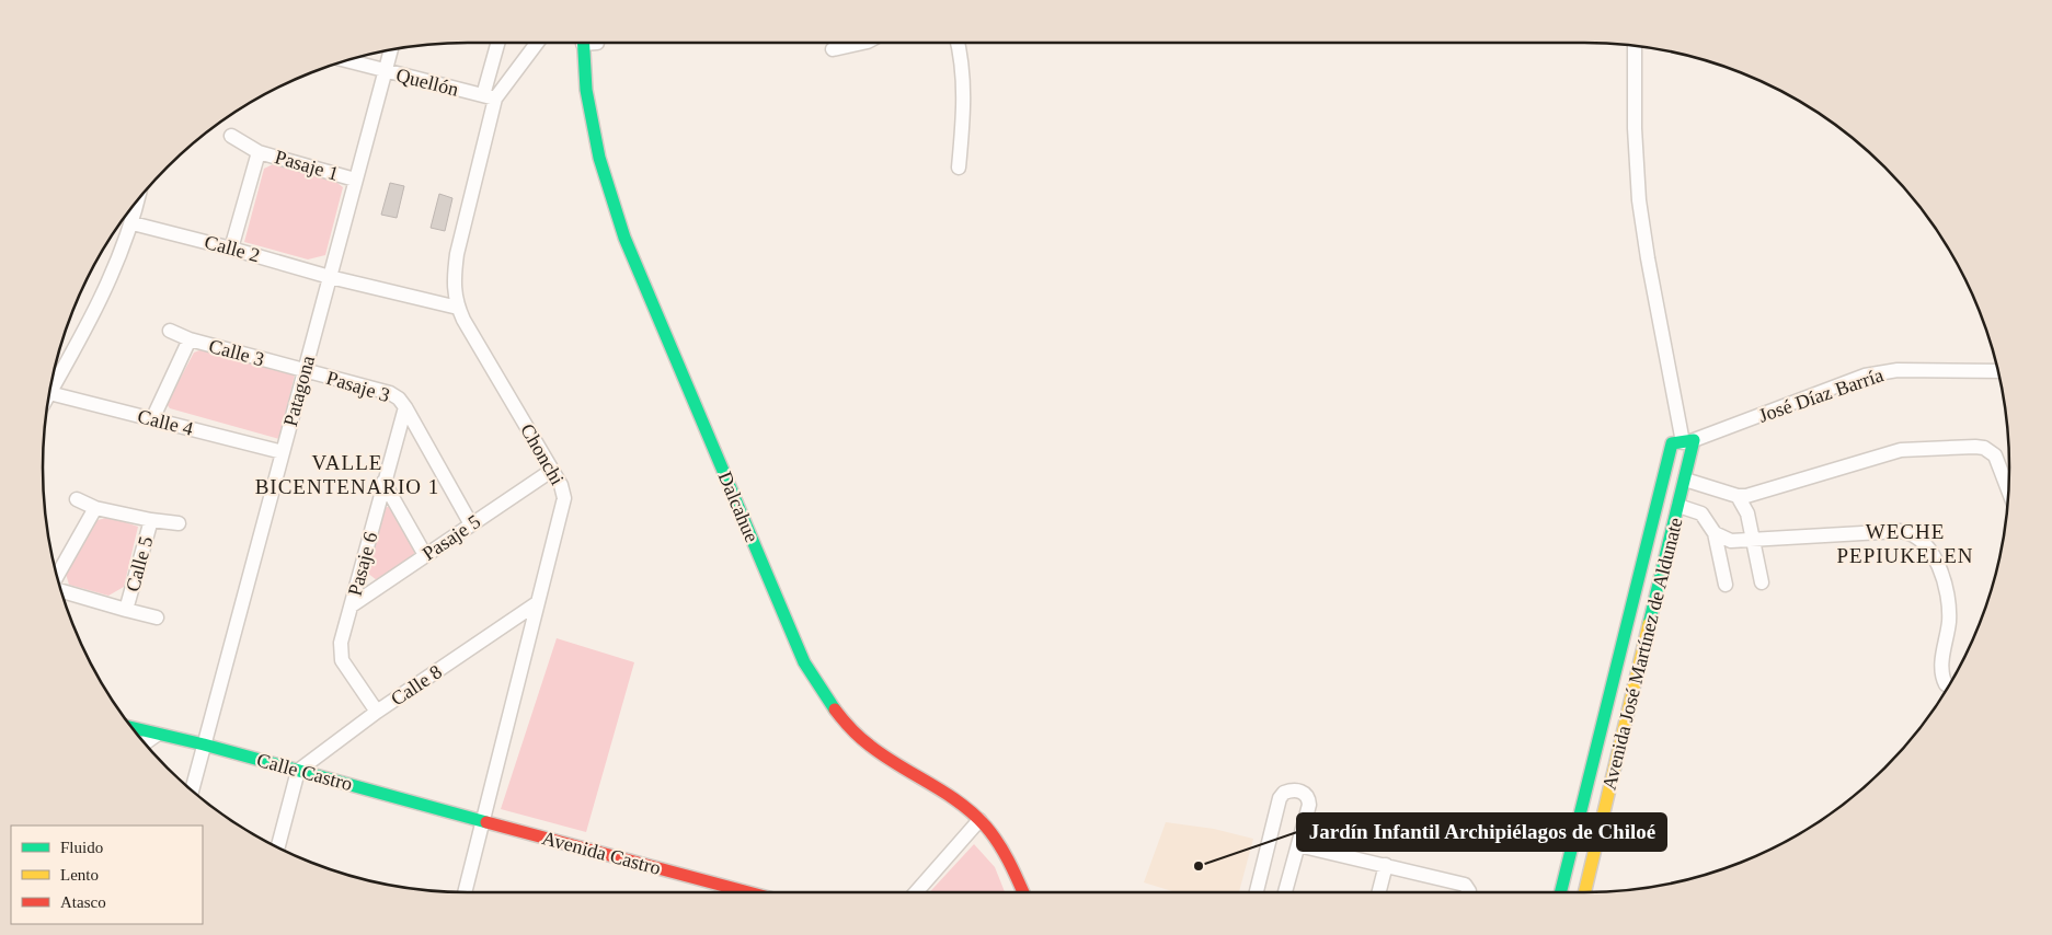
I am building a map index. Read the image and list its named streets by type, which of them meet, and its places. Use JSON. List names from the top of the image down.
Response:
{
  "streets": {
    "street": [
      "Quellón",
      "Pasaje 1",
      "Calle 2",
      "Calle 3",
      "Pasaje 3",
      "Patagona",
      "José Díaz Barría",
      "Calle 4",
      "Chonchi",
      "Dalcahue",
      "Pasaje 5",
      "Calle 5",
      "Pasaje 6",
      "Avenida José Martínez de Aldunate",
      "Calle 8",
      "Calle Castro",
      "Avenida Castro"
    ]
  },
  "crossings": [
    ["Quellón", "Patagona"],
    ["Quellón", "Chonchi"],
    ["Pasaje 1", "Calle 2"],
    ["Pasaje 1", "Patagona"],
    ["Calle 2", "Patagona"],
    ["Calle 2", "Chonchi"],
    ["Calle 3", "Pasaje 3"],
    ["Calle 3", "Patagona"],
    ["Calle 3", "Calle 4"],
    ["Pasaje 3", "Patagona"],
    ["Pasaje 3", "Pasaje 5"],
    ["Pasaje 3", "Pasaje 6"],
    ["Patagona", "Calle 4"],
    ["Patagona", "Calle Castro"],
    ["José Díaz Barría", "Avenida José Martínez de Aldunate"],
    ["Chonchi", "Pasaje 5"],
    ["Chonchi", "Calle 8"],
    ["Chonchi", "Calle Castro"],
    ["Chonchi", "Avenida Castro"],
    ["Pasaje 5", "Pasaje 6"],
    ["Pasaje 6", "Calle 8"],
    ["Calle 8", "Calle Castro"],
    ["Calle Castro", "Avenida Castro"]
  ],
  "districts": ["VALLE BICENTENARIO 1", "WECHE PEPIUKELEN"],
  "places": ["Jardín Infantil Archipiélagos de Chiloé"],
  "legend": ["Fluido", "Lento", "Atasco"]
}
